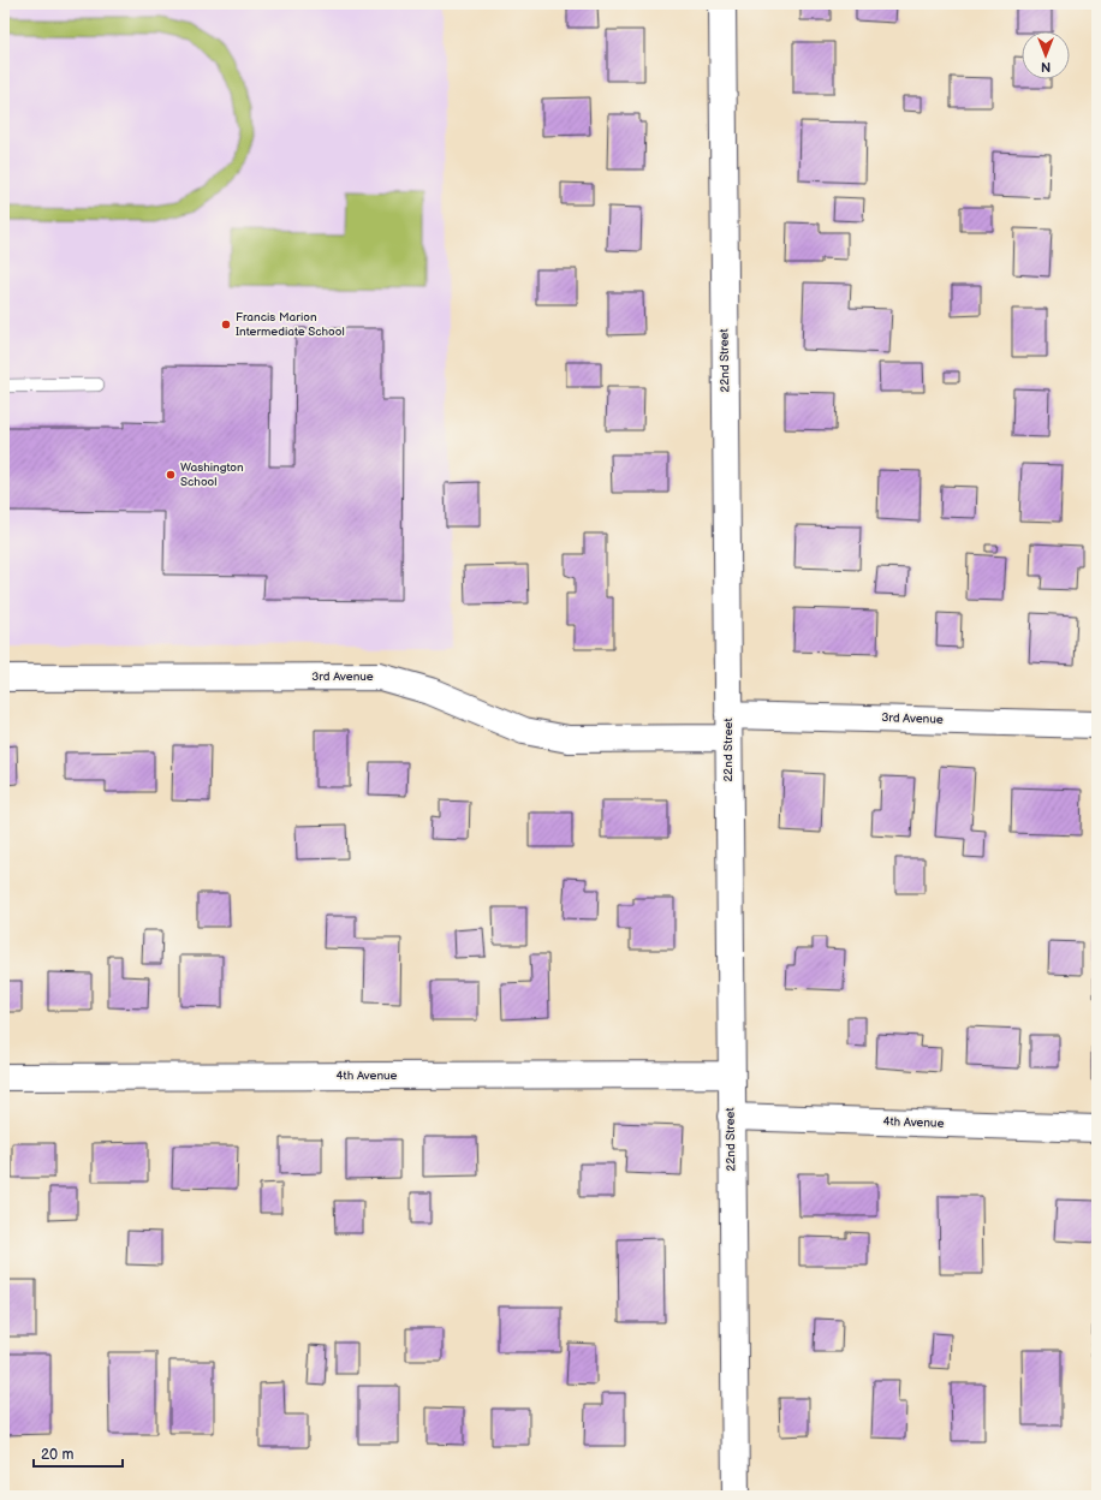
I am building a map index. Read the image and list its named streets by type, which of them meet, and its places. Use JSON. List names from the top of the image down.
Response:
{
  "streets": {
    "street": ["22nd Street", "3rd Avenue", "4th Avenue"]
  },
  "crossings": [
    ["22nd Street", "3rd Avenue"],
    ["22nd Street", "4th Avenue"]
  ],
  "places": ["Francis Marion Intermediate School", "Washington School"],
  "scale_bar": "20 m",
  "north": "bottom"
}
